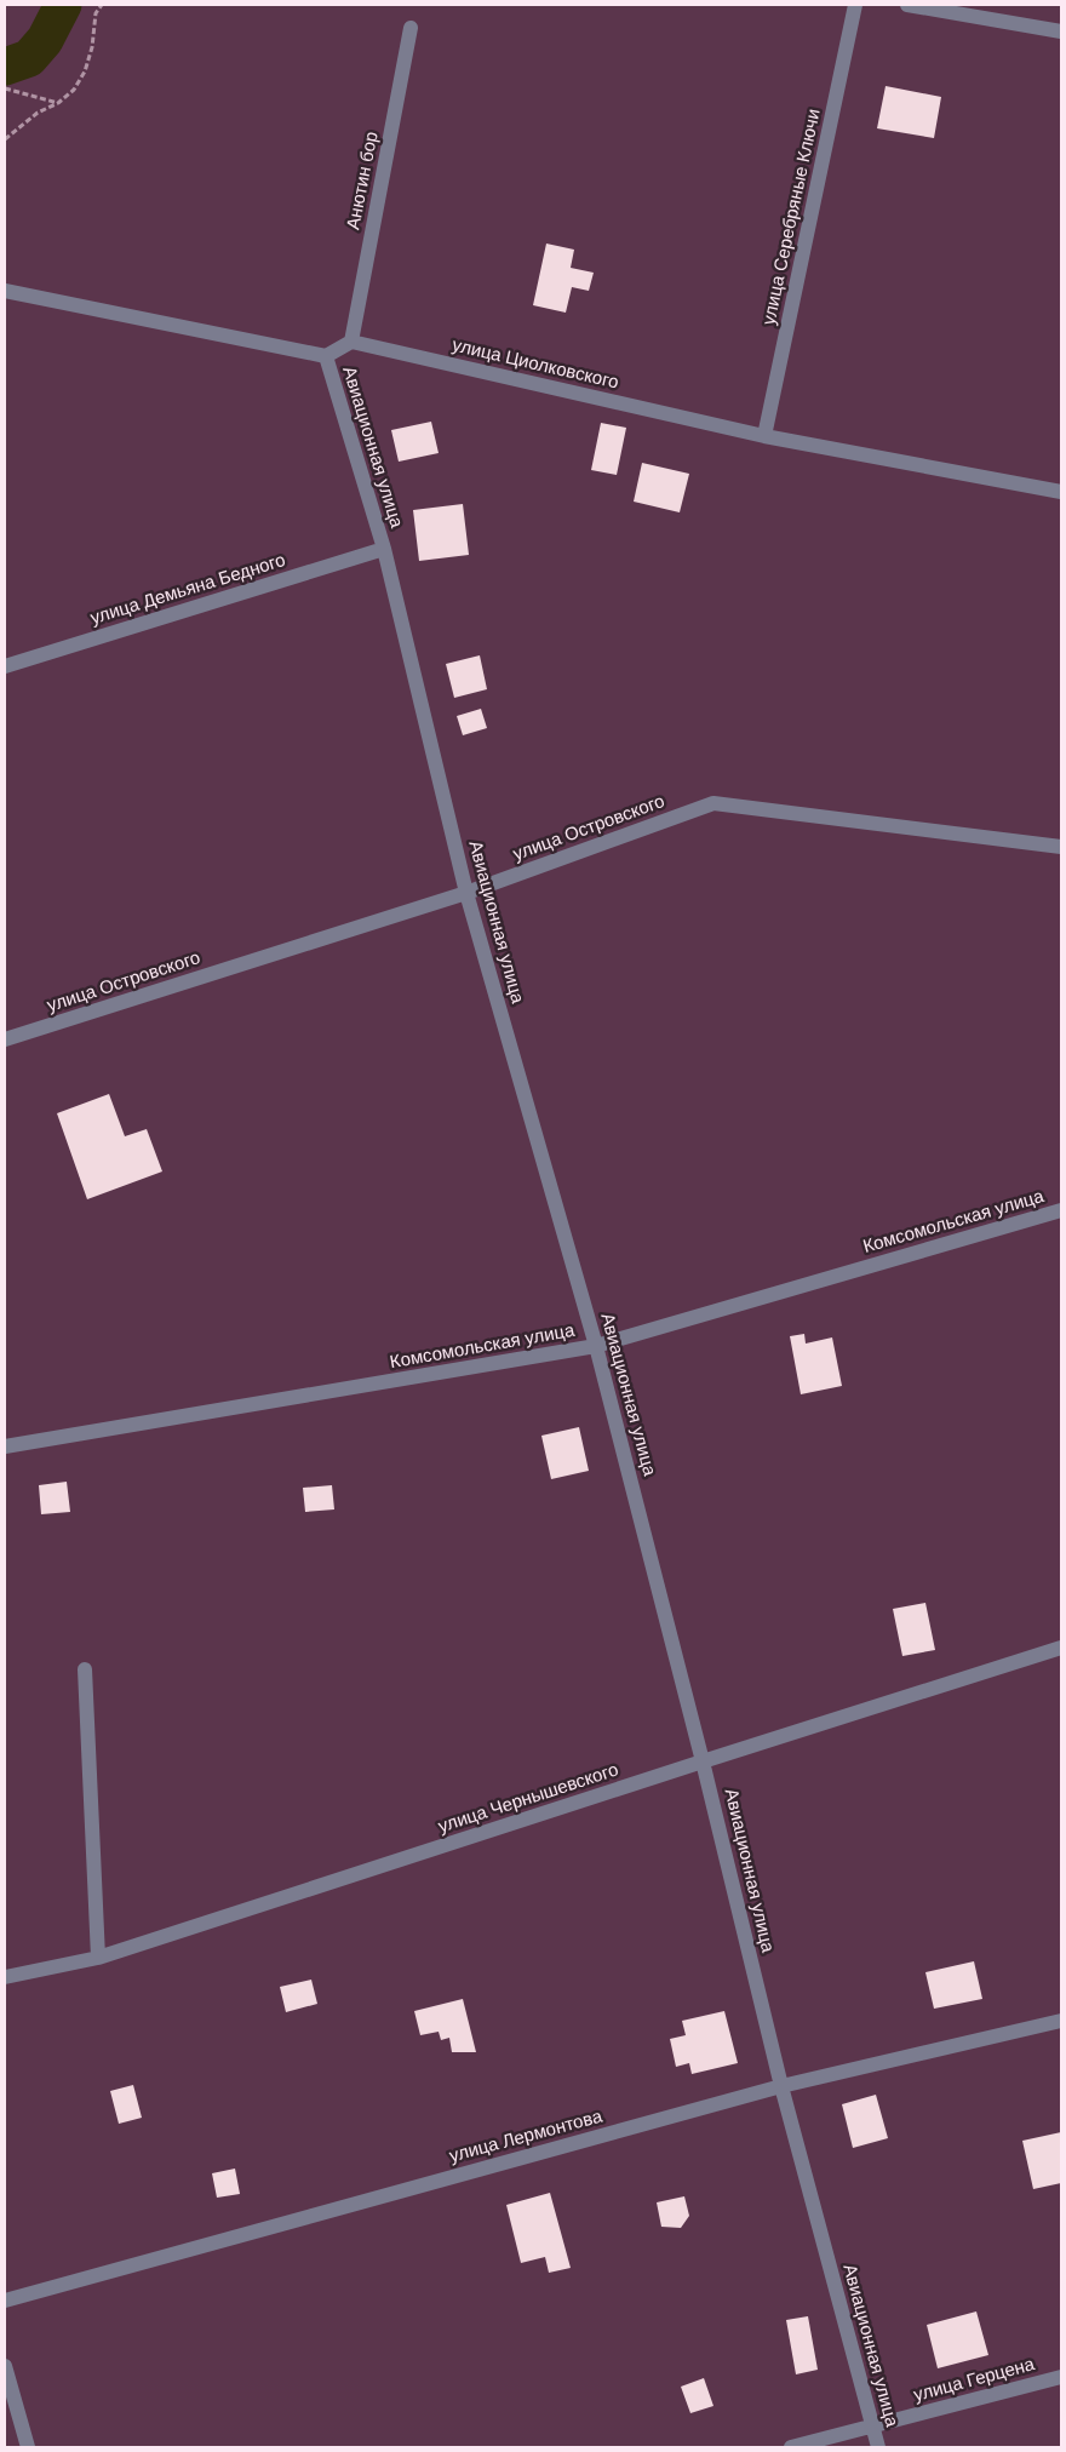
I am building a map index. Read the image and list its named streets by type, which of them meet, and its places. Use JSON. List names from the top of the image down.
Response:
{
  "streets": {
    "street": [
      "Анютин бор",
      "улица Серебряные Ключи",
      "улица Циолковского",
      "Авиационная улица",
      "улица Демьяна Бедного",
      "улица Островского",
      "Комсомольская улица",
      "улица Чернышевского",
      "улица Лермонтова",
      "улица Герцена"
    ]
  },
  "crossings": [
    ["Анютин бор", "улица Циолковского"],
    ["улица Серебряные Ключи", "улица Циолковского"],
    ["Авиационная улица", "улица Демьяна Бедного"],
    ["Авиационная улица", "улица Островского"],
    ["Авиационная улица", "Комсомольская улица"],
    ["Авиационная улица", "улица Чернышевского"],
    ["Авиационная улица", "улица Лермонтова"],
    ["Авиационная улица", "улица Герцена"]
  ]
}
